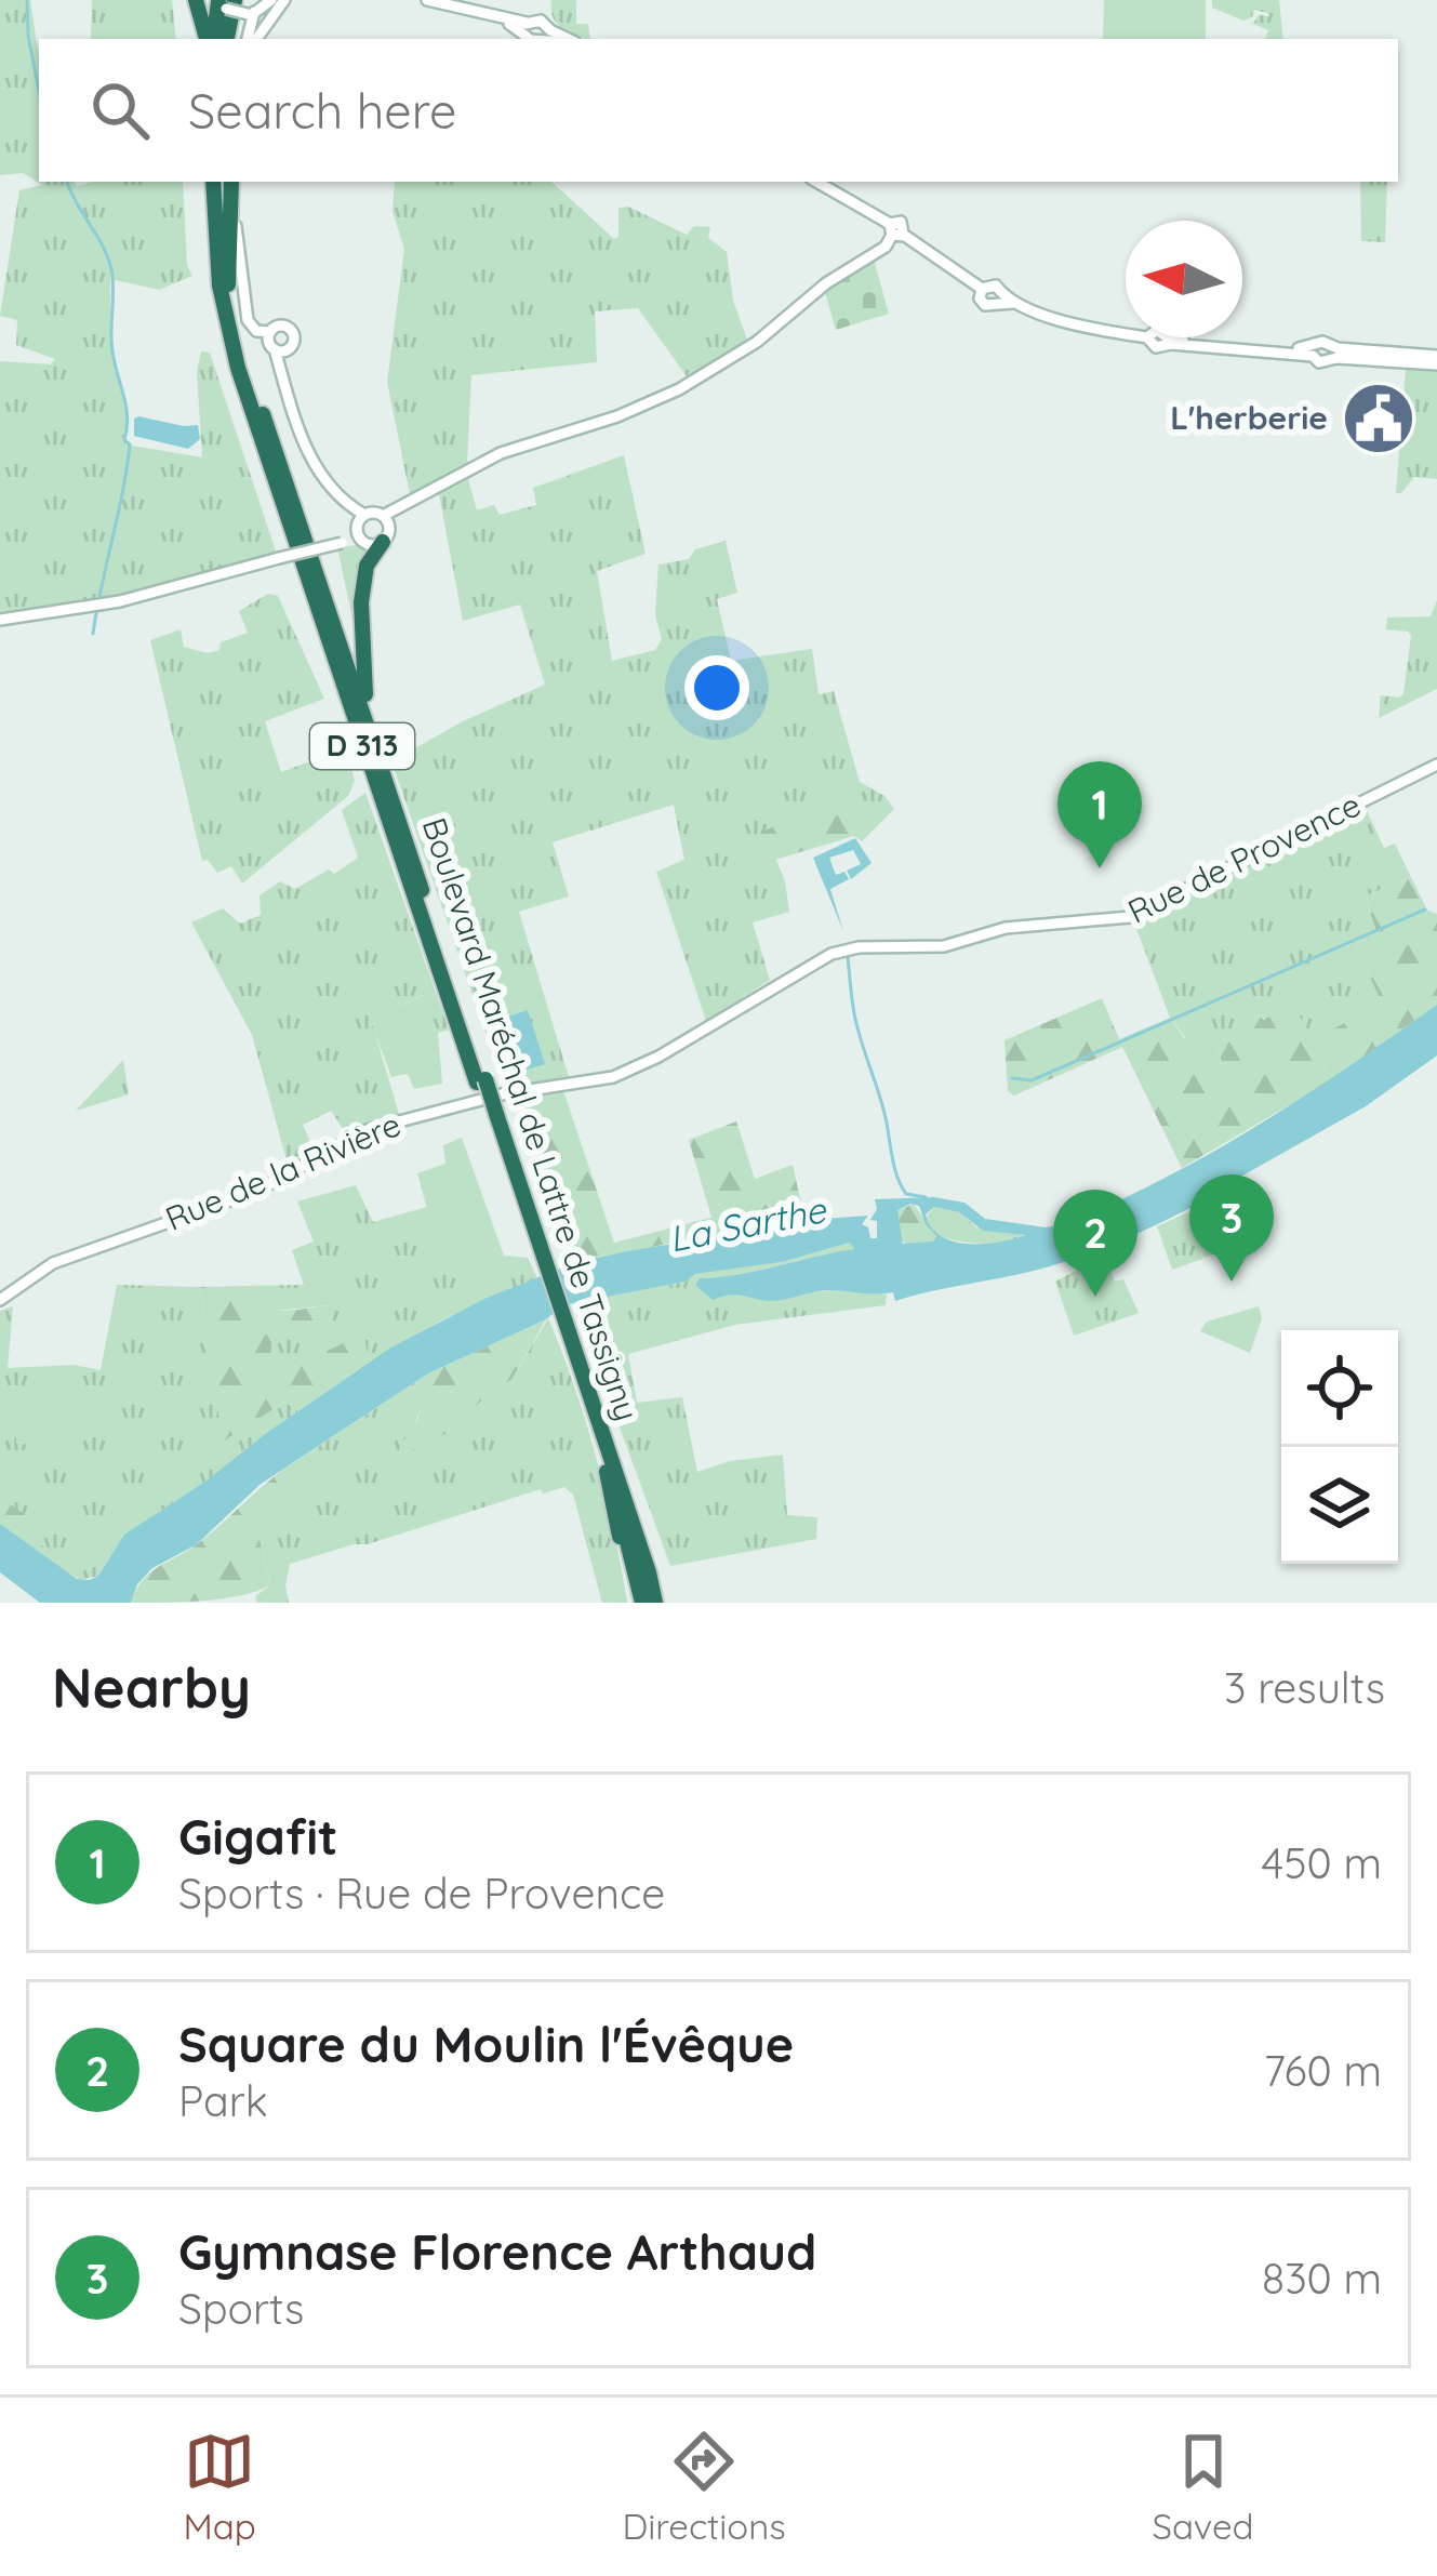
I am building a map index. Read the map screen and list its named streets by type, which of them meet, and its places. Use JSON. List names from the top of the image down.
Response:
{
  "streets": {
    "highway": ["D 313", "Boulevard Maréchal de Lattre de Tassigny"],
    "street": ["Rue de Provence", "Rue de la Rivière"]
  },
  "crossings": [
    ["D 313", "Boulevard Maréchal de Lattre de Tassigny"],
    ["Rue de Provence", "Rue de la Rivière"]
  ],
  "water": ["La Sarthe"],
  "places": {
    "public building": ["L'herberie"]
  },
  "north": "left",
  "page": {
    "search": "Search here",
    "pins": ["1", "3", "2"],
    "heading": ["Nearby", "3 results"],
    "list": [
      {
        "mark": "1",
        "name": "Gigafit",
        "note": "Sports · Rue de Provence",
        "value": "450 m"
      },
      {
        "mark": "2",
        "name": "Square du Moulin l'Évêque",
        "note": "Park",
        "value": "760 m"
      },
      {
        "mark": "3",
        "name": "Gymnase Florence Arthaud",
        "note": "Sports",
        "value": "830 m"
      }
    ],
    "nav": ["Map", "Directions", "Saved"]
  }
}
